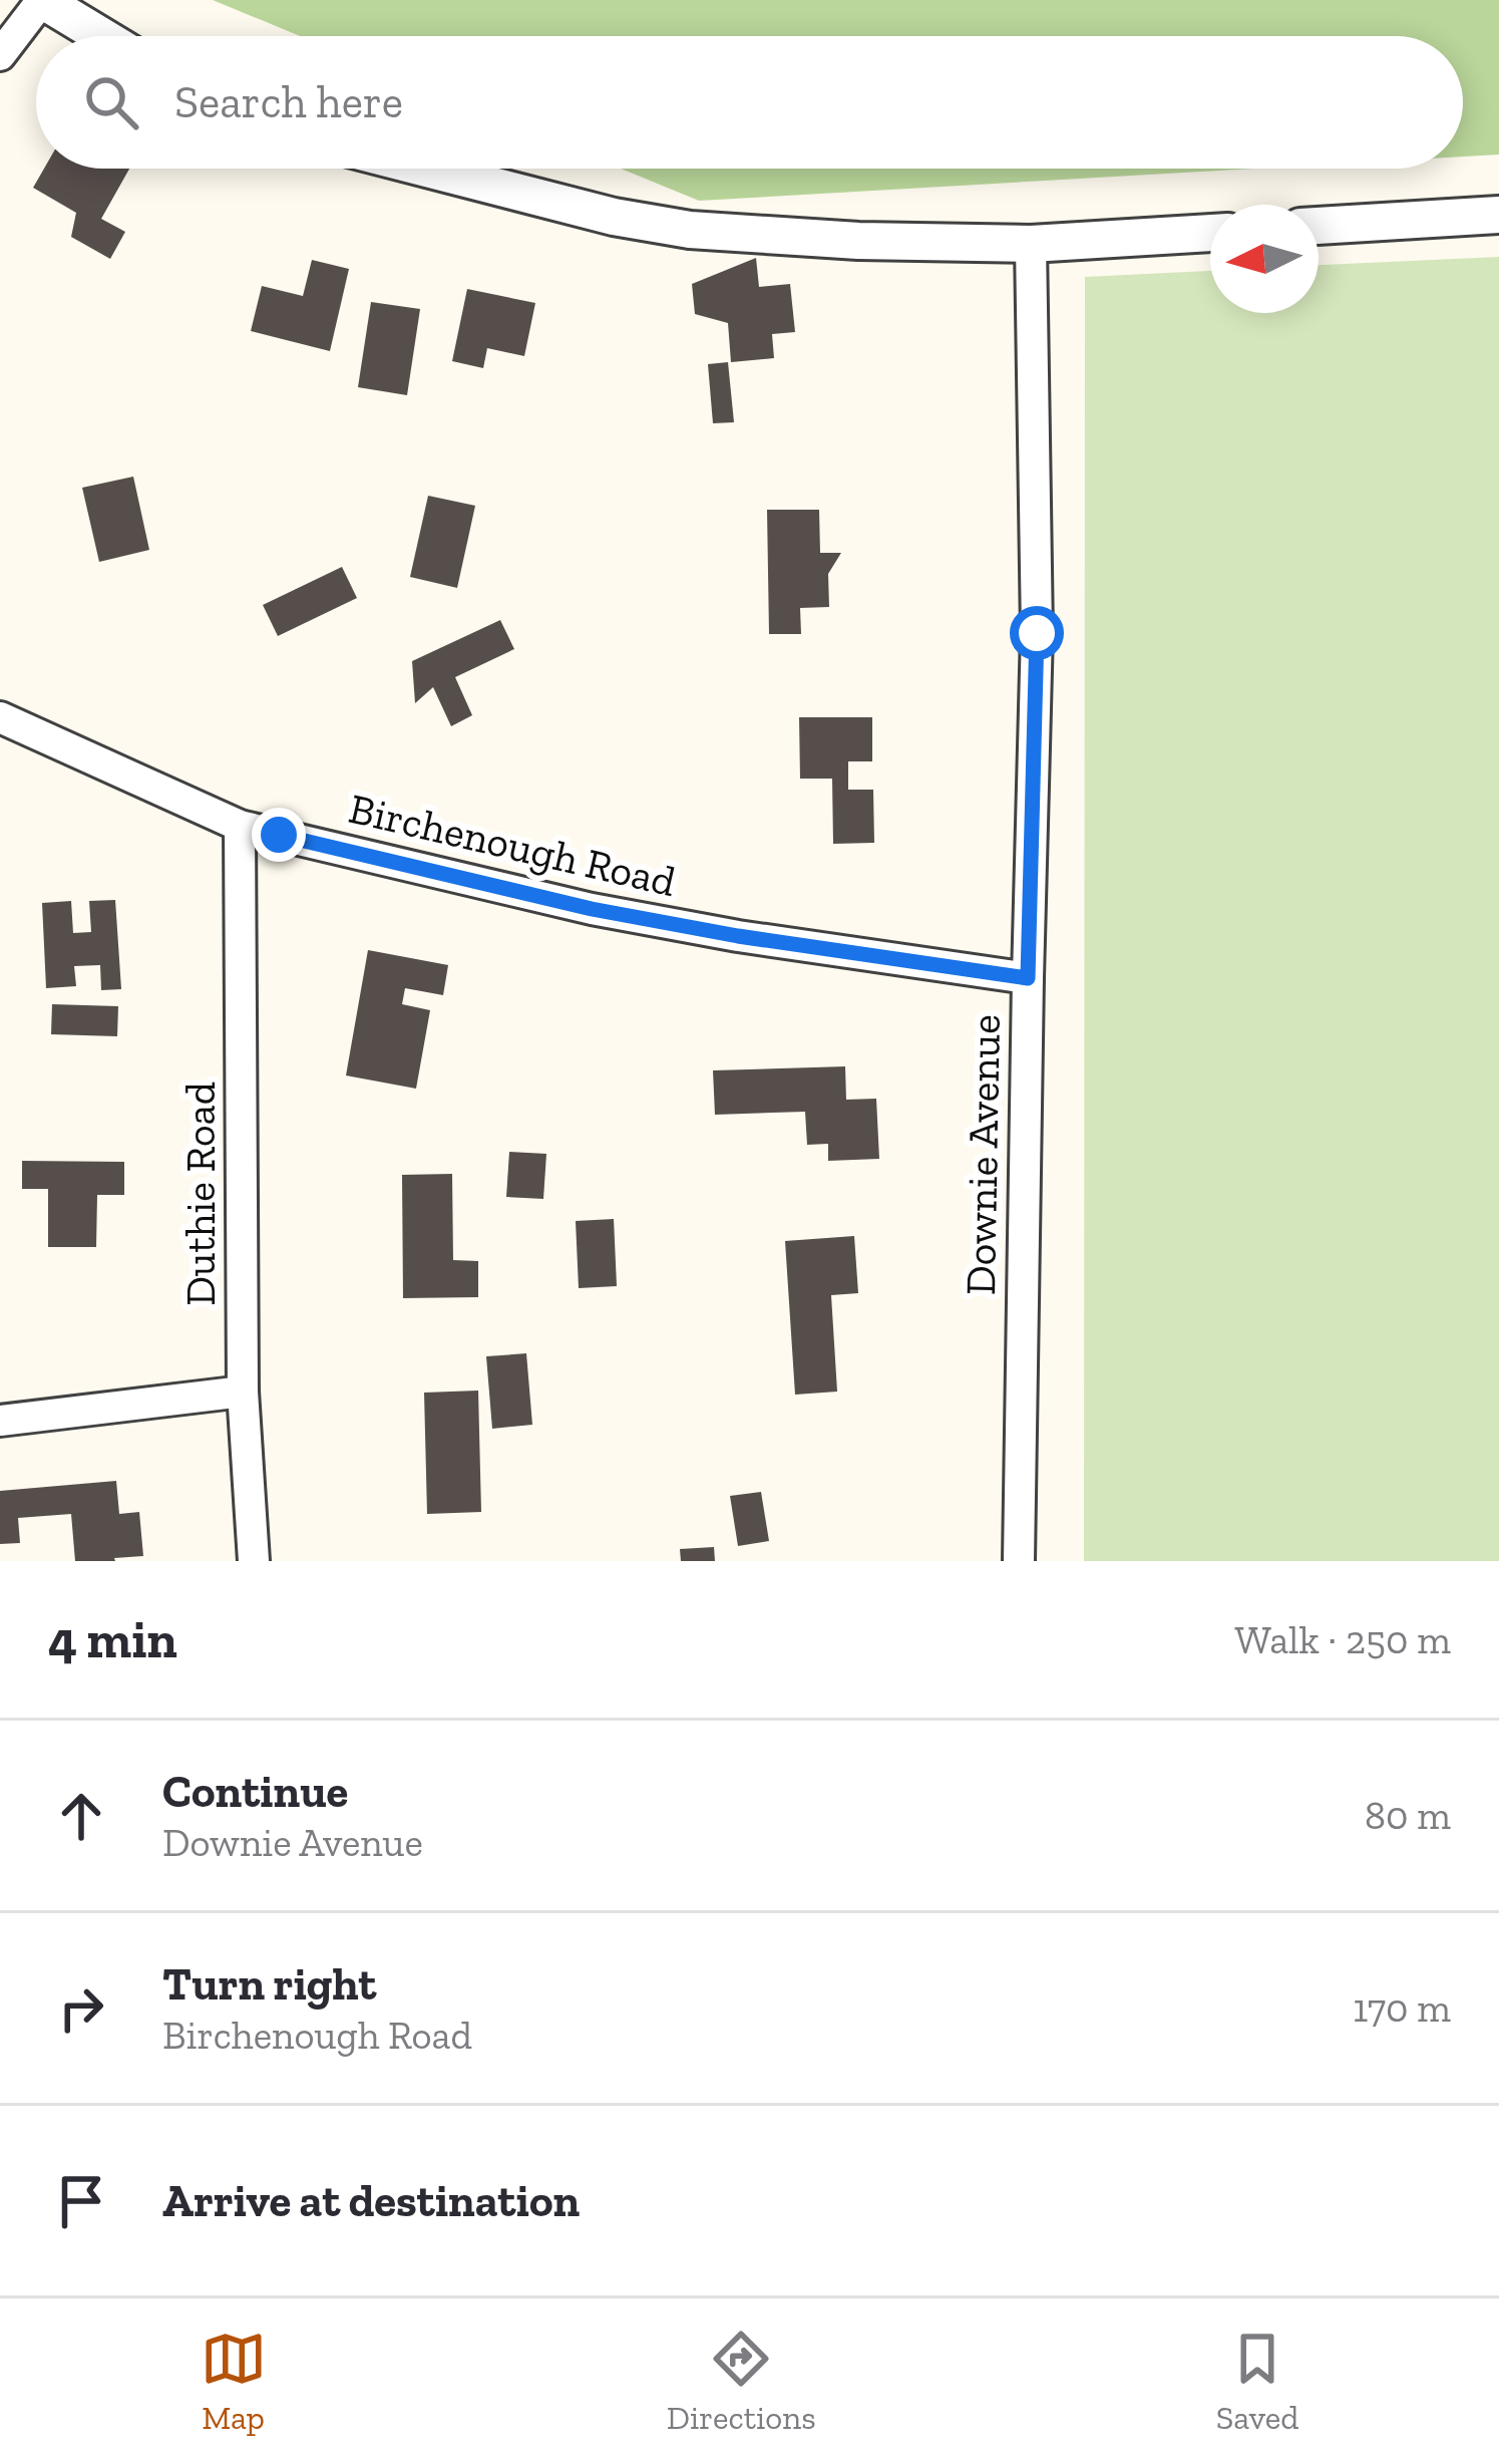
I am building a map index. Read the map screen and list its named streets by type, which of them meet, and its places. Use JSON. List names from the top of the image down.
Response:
{
  "streets": {
    "street": ["Birchenough Road", "Downie Avenue", "Duthie Road"]
  },
  "crossings": [
    ["Birchenough Road", "Downie Avenue"],
    ["Birchenough Road", "Duthie Road"]
  ],
  "north": "left",
  "page": {
    "search": "Search here",
    "heading": ["4 min", "Walk · 250 m"],
    "list": [
      ["Continue", "Downie Avenue", "80 m"],
      ["Turn right", "Birchenough Road", "170 m"],
      "Arrive at destination"
    ],
    "nav": ["Map", "Directions", "Saved"]
  }
}
